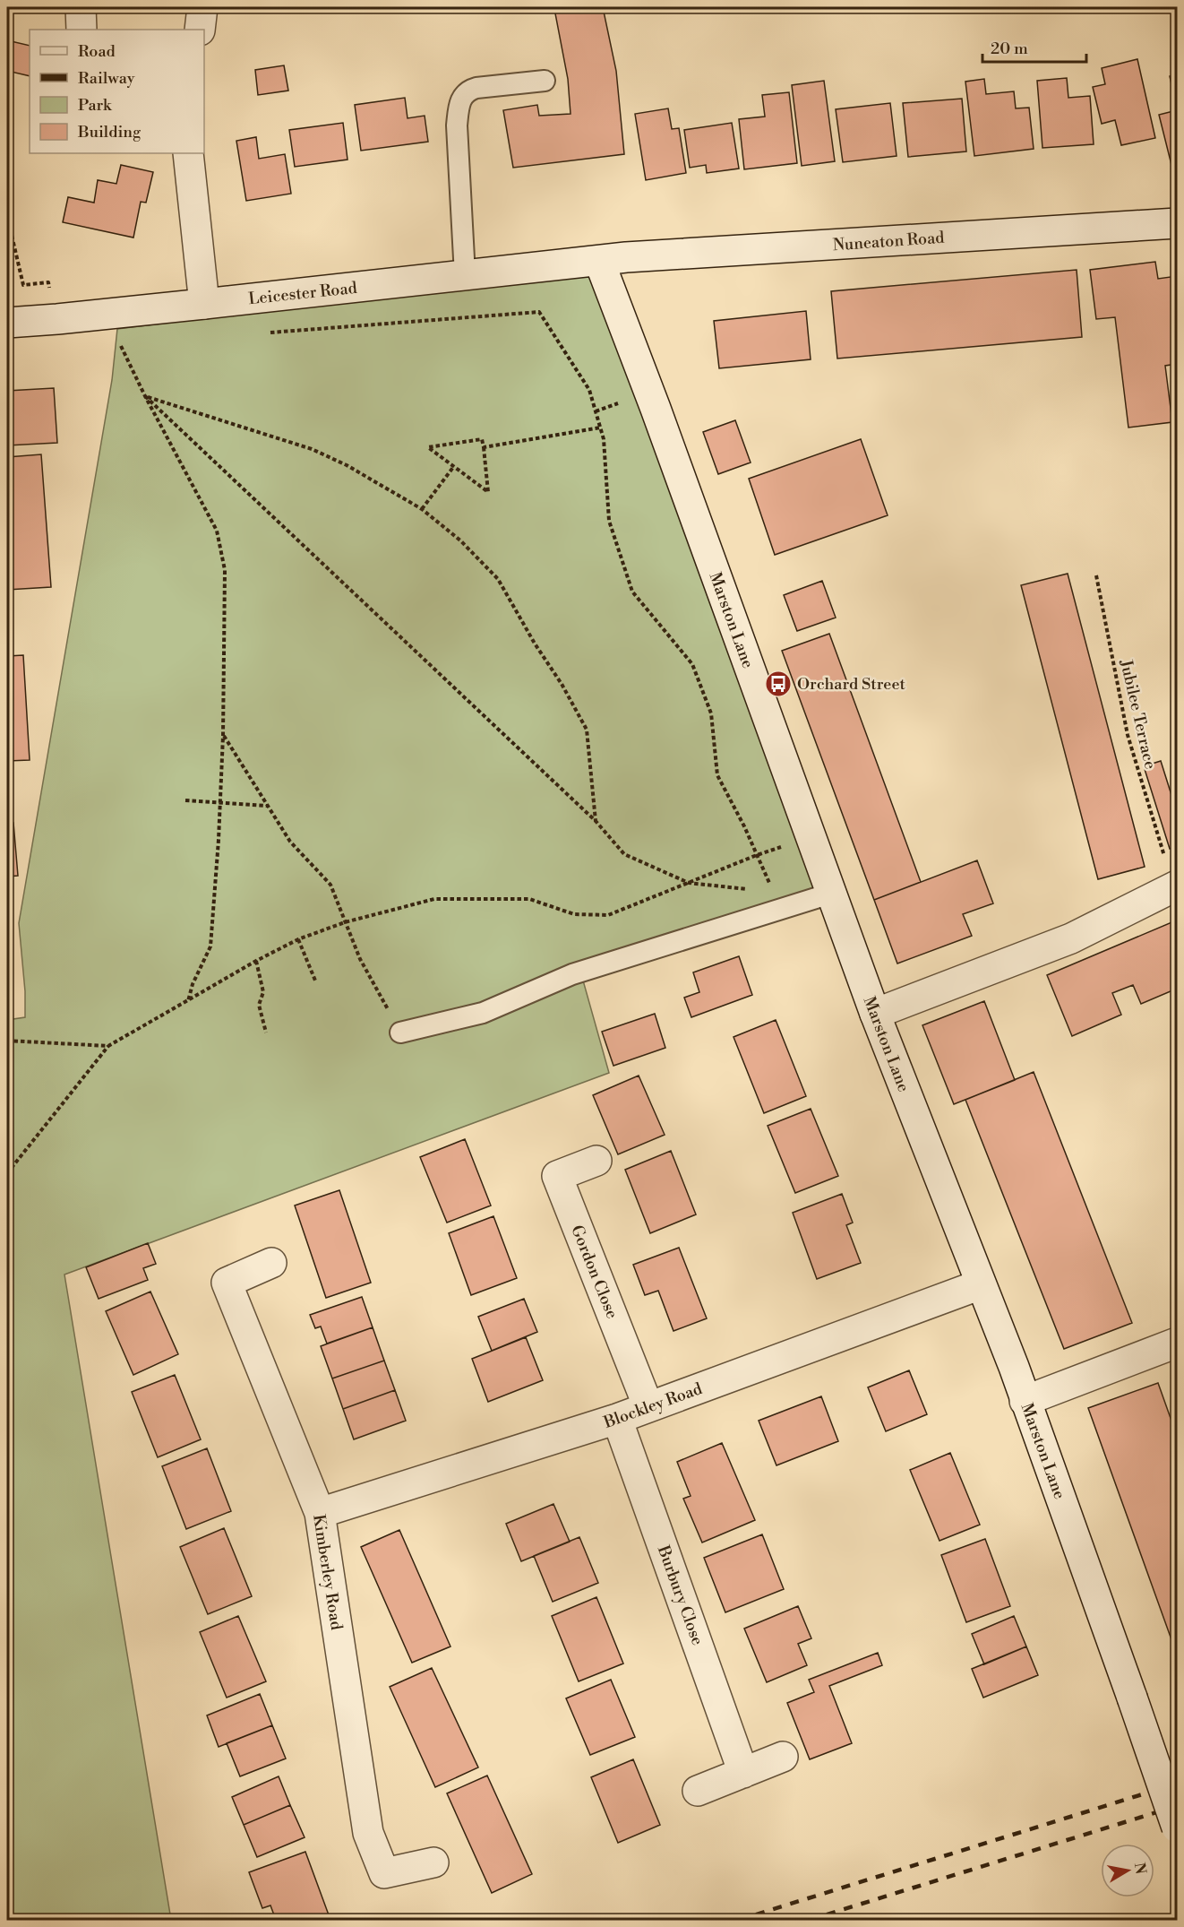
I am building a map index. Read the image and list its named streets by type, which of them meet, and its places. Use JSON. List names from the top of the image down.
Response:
{
  "streets": {
    "street": [
      "Nuneaton Road",
      "Leicester Road",
      "Marston Lane",
      "Gordon Close",
      "Blockley Road",
      "Kimberley Road",
      "Burbury Close"
    ],
    "path": ["Jubilee Terrace"]
  },
  "crossings": [
    ["Nuneaton Road", "Leicester Road"],
    ["Nuneaton Road", "Marston Lane"],
    ["Leicester Road", "Marston Lane"],
    ["Marston Lane", "Blockley Road"],
    ["Gordon Close", "Blockley Road"],
    ["Blockley Road", "Kimberley Road"],
    ["Blockley Road", "Burbury Close"]
  ],
  "places": {
    "bus stop": ["Orchard Street"]
  },
  "legend": [
    "Road",
    "Railway",
    "Park",
    "Building"
  ],
  "scale_bar": "20 m",
  "north": "right"
}
